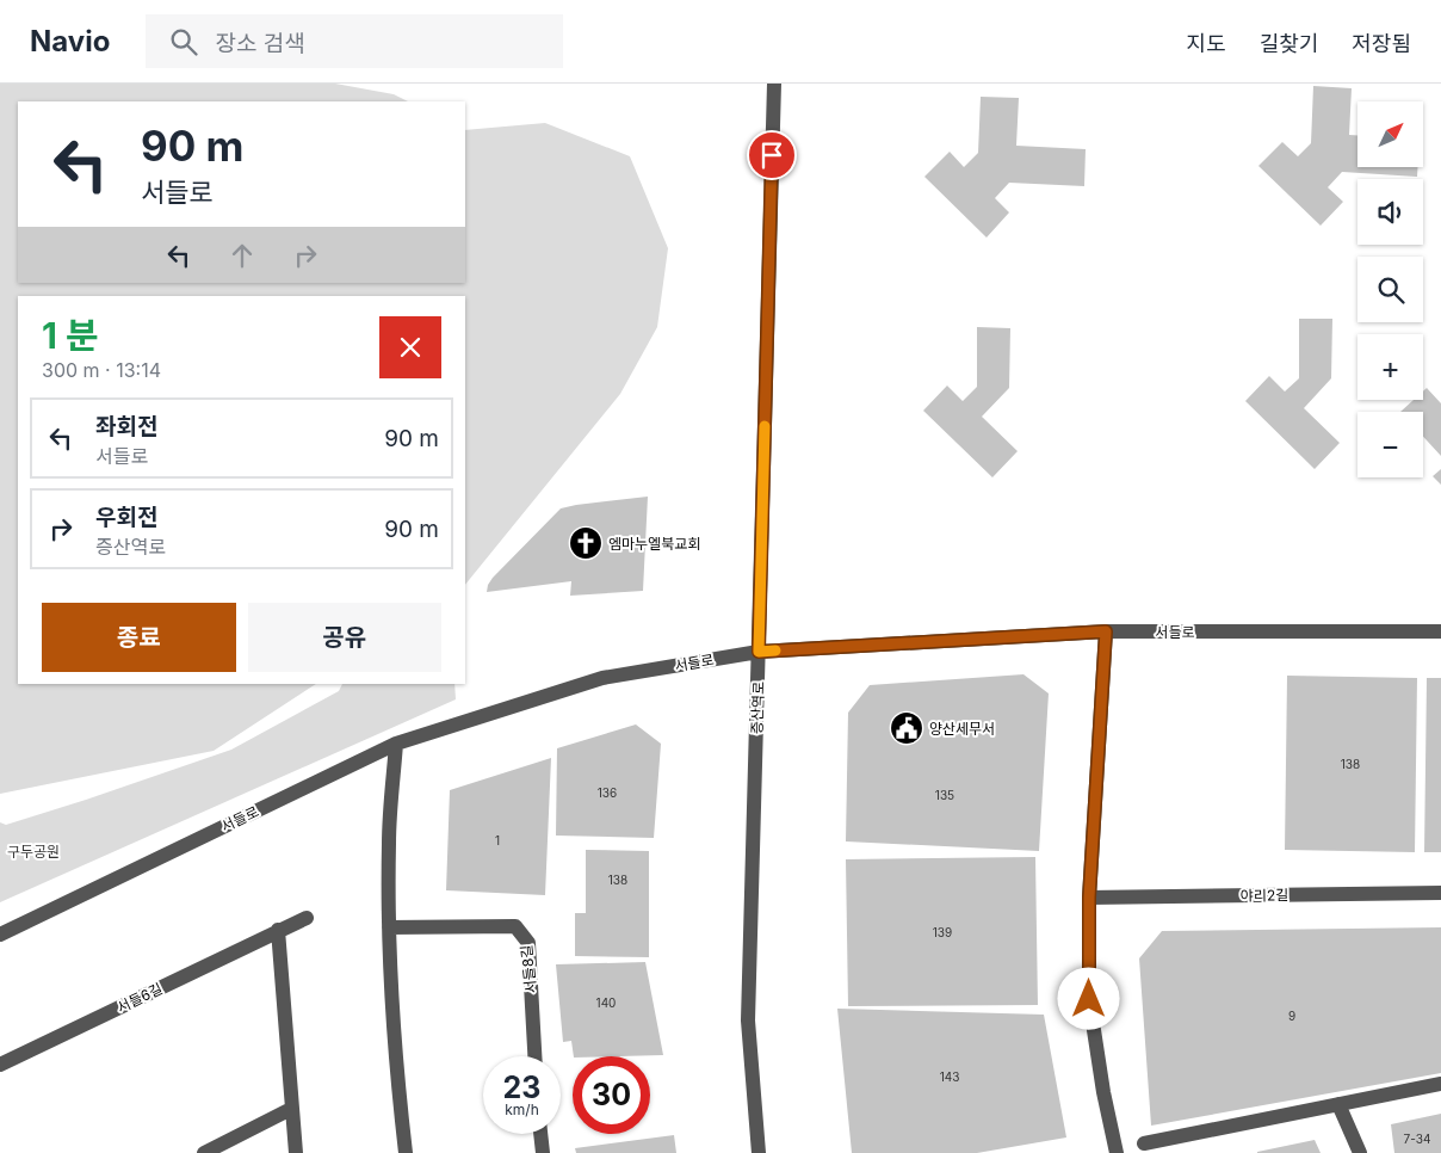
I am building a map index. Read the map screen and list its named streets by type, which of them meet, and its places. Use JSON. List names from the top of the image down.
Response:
{
  "streets": {
    "street": [
      "서들로",
      "증산역로",
      "야리2길",
      "서들8길",
      "서들6길"
    ]
  },
  "crossings": [
    ["서들로", "증산역로"]
  ],
  "parks": ["구두공원"],
  "places": {
    "church": ["엠마누엘북교회"],
    "public building": ["양산세무서"]
  },
  "house_numbers": [
    "138",
    "136",
    "135",
    "1",
    "138",
    "139",
    "140",
    "9",
    "143",
    "7-34"
  ],
  "north": "top right",
  "page": {
    "header": "Navio",
    "search": "장소 검색",
    "nav": ["지도", "길찾기", "저장됨"],
    "map_buttons": ["+", "−"],
    "turn": ["90 m", "서들로"],
    "heading": ["1 분", "300 m · 13:14"],
    "list": [
      {
        "name": "좌회전",
        "note": "서들로",
        "value": "90 m"
      },
      {
        "name": "우회전",
        "note": "증산역로",
        "value": "90 m"
      }
    ],
    "buttons": ["종료", "공유"],
    "speed": "23 km/h",
    "limit": "30"
  }
}
